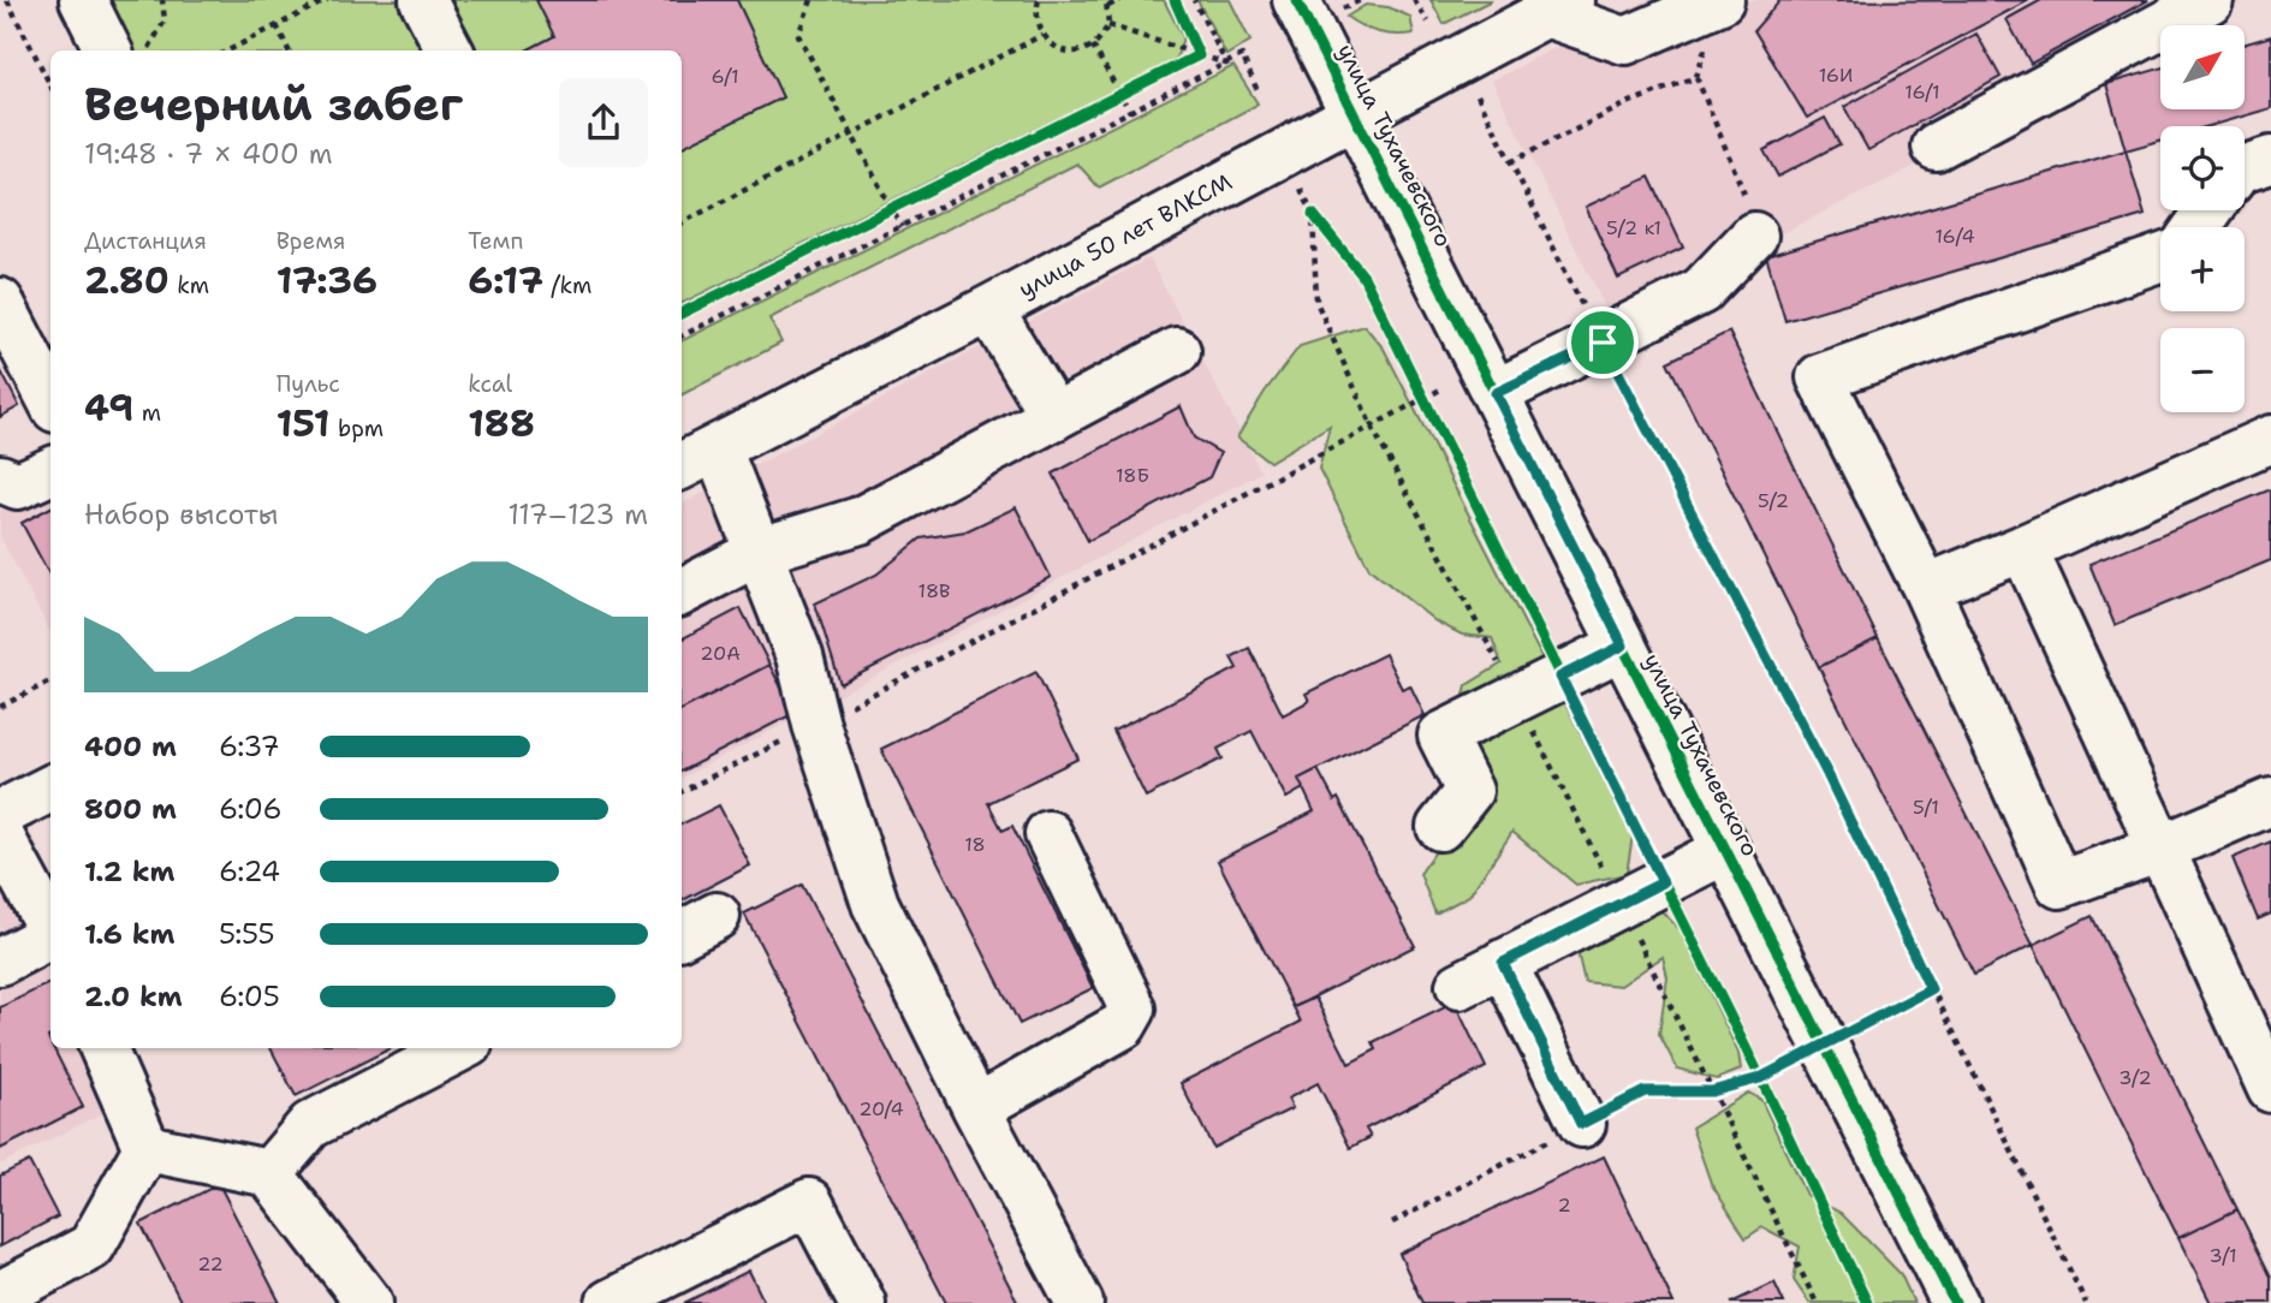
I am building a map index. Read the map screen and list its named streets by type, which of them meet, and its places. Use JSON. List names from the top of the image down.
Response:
{
  "streets": {
    "street": ["улица Тухачевского", "улица 50 лет ВЛКСМ"]
  },
  "crossings": [
    ["улица Тухачевского", "улица 50 лет ВЛКСМ"]
  ],
  "house_numbers": [
    "16И",
    "6/1",
    "16/1",
    "5/2 к1",
    "16/4",
    "18Б",
    "5/2",
    "18В",
    "20А",
    "5/1",
    "18",
    "3/2",
    "20/4",
    "2",
    "3/1",
    "22"
  ],
  "north": "top right",
  "page": {
    "map_buttons": ["+", "−"],
    "heading": ["Вечерний забег", "19:48 · 7 × 400 m"],
    "stats": [
      ["Дистанция", "2.80 km"],
      ["Время", "17:36"],
      ["Темп", "6:17 /km"],
      ["49 m"],
      ["Пульс", "151 bpm"],
      ["kcal", "188"]
    ],
    "chart": ["Набор высоты", "117–123 m"],
    "list": [
      {
        "name": "400 m",
        "note": "6:37"
      },
      {
        "name": "800 m",
        "note": "6:06"
      },
      {
        "name": "1.2 km",
        "note": "6:24"
      },
      {
        "name": "1.6 km",
        "note": "5:55"
      },
      {
        "name": "2.0 km",
        "note": "6:05"
      }
    ]
  }
}
